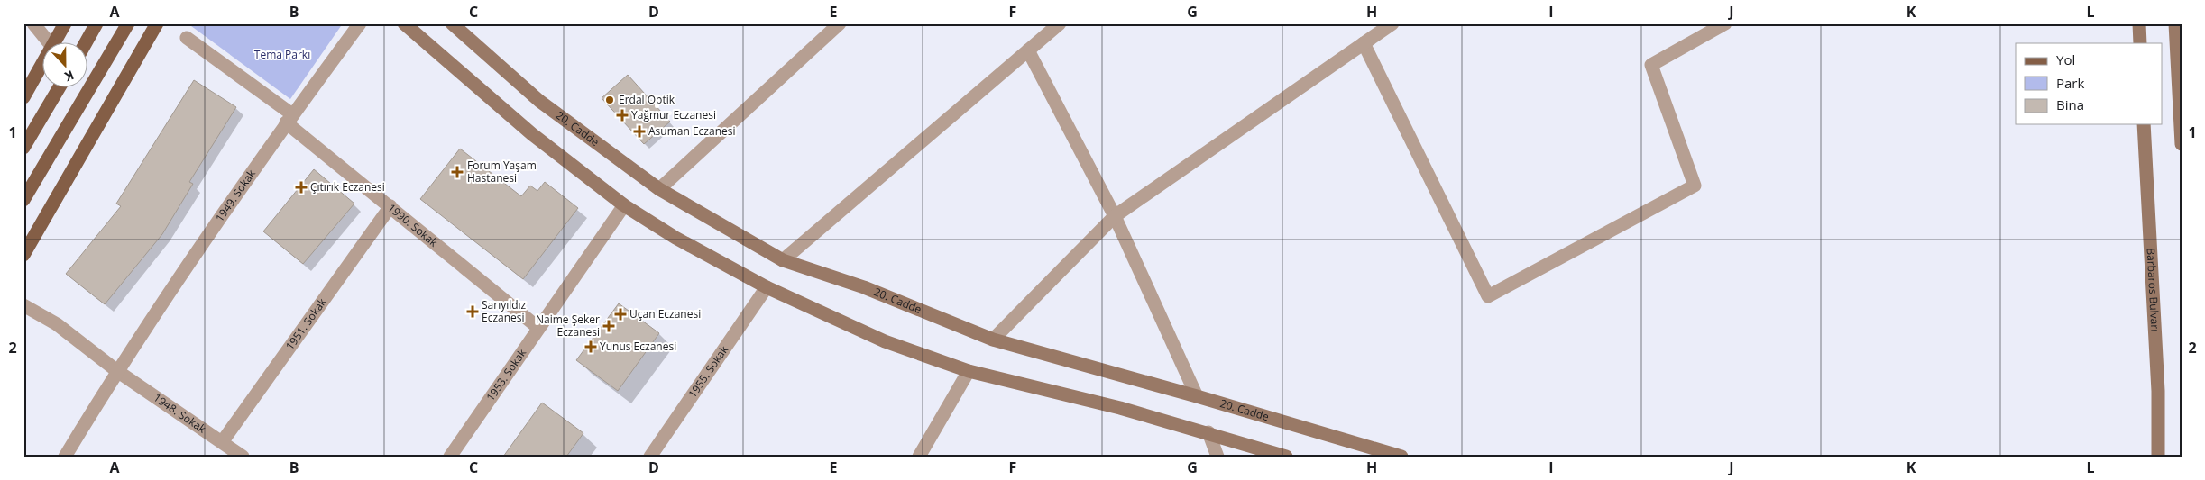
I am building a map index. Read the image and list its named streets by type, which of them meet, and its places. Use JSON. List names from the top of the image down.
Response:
{
  "streets": {
    "street": [
      "20. Cadde",
      "1949. Sokak",
      "1990. Sokak",
      "Barbaros Bulvarı",
      "1951. Sokak",
      "1955. Sokak",
      "1953. Sokak",
      "1948. Sokak"
    ]
  },
  "crossings": [
    ["1949. Sokak", "1990. Sokak"],
    ["1949. Sokak", "1948. Sokak"],
    ["1990. Sokak", "1951. Sokak"],
    ["1990. Sokak", "1953. Sokak"],
    ["1951. Sokak", "1948. Sokak"]
  ],
  "parks": ["Tema Parkı"],
  "places": {
    "other": ["Erdal Optik"],
    "health": [
      "Yağmur Eczanesi",
      "Asuman Eczanesi",
      "Forum Yaşam Hastanesi",
      "Çıtırık Eczanesi",
      "Sarıyıldız Eczanesi",
      "Uçan Eczanesi",
      "Naime Şeker Eczanesi",
      "Yunus Eczanesi"
    ]
  },
  "legend": ["Yol", "Park", "Bina"],
  "north": "bottom",
  "grid": {
    "columns": [
      "A",
      "B",
      "C",
      "D",
      "E",
      "F",
      "G",
      "H",
      "I",
      "J",
      "K",
      "L"
    ],
    "rows": ["1", "2"]
  }
}
